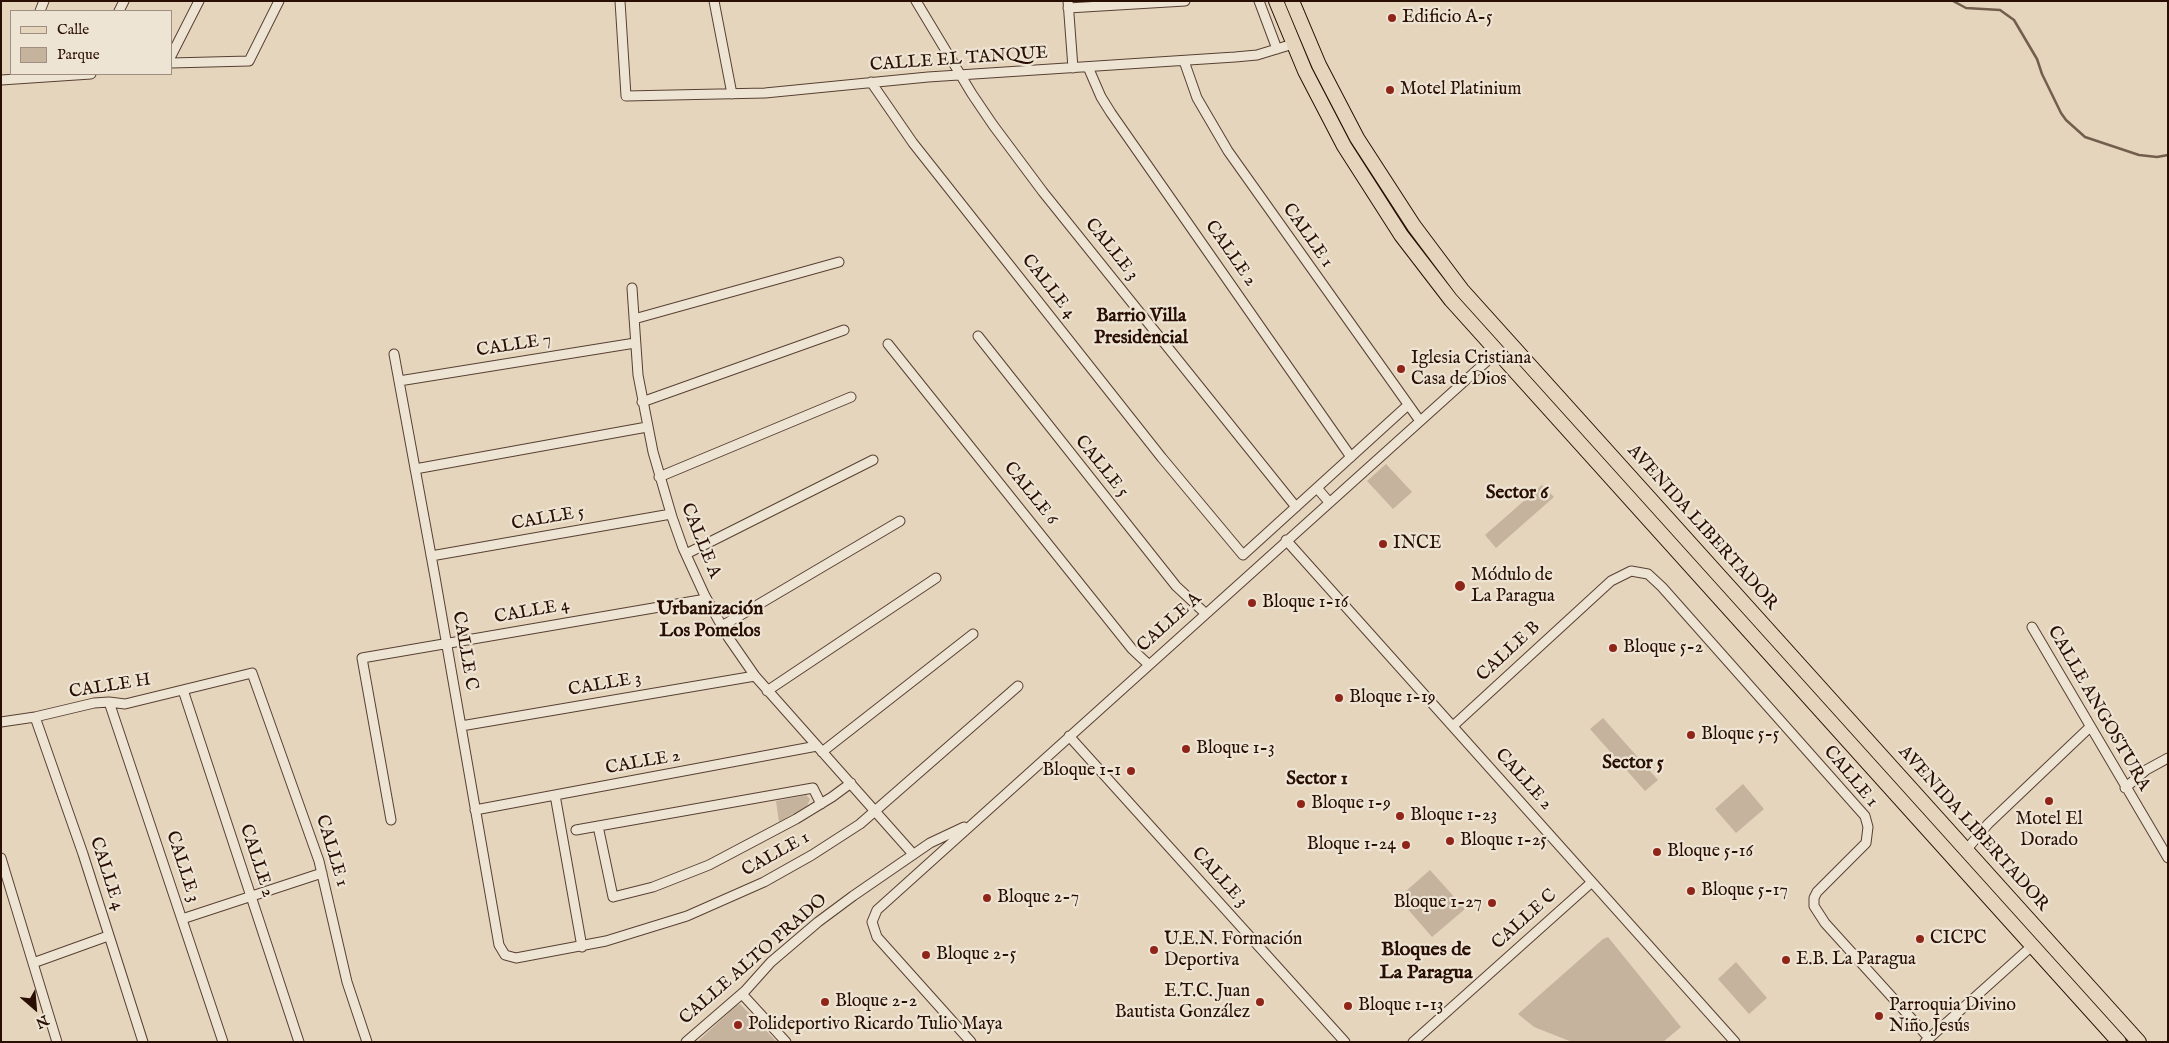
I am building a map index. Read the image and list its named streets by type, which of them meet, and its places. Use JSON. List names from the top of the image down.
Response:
{
  "streets": {
    "main road": ["AVENIDA LIBERTADOR"],
    "street": [
      "CALLE EL TANQUE",
      "CALLE 1",
      "CALLE 3",
      "CALLE 2",
      "CALLE 4",
      "CALLE 7",
      "CALLE 5",
      "CALLE 6",
      "CALLE A",
      "CALLE C",
      "CALLE B",
      "CALLE H",
      "CALLE ANGOSTURA",
      "CALLE ALTO PRADO"
    ]
  },
  "crossings": [
    ["CALLE EL TANQUE", "CALLE 1"],
    ["CALLE EL TANQUE", "CALLE 3"],
    ["CALLE EL TANQUE", "CALLE 2"],
    ["CALLE EL TANQUE", "CALLE 4"],
    ["CALLE EL TANQUE", "AVENIDA LIBERTADOR"],
    ["CALLE 1", "CALLE A"],
    ["CALLE 1", "CALLE C"],
    ["CALLE 1", "CALLE B"],
    ["CALLE 1", "CALLE H"],
    ["CALLE 3", "CALLE A"],
    ["CALLE 3", "CALLE C"],
    ["CALLE 3", "CALLE H"],
    ["CALLE 2", "CALLE 4"],
    ["CALLE 2", "CALLE A"],
    ["CALLE 2", "CALLE C"],
    ["CALLE 2", "CALLE B"],
    ["CALLE 2", "CALLE H"],
    ["CALLE 4", "CALLE A"],
    ["CALLE 4", "CALLE C"],
    ["CALLE 4", "CALLE H"],
    ["CALLE 7", "CALLE A"],
    ["CALLE 7", "CALLE C"],
    ["CALLE 5", "CALLE A"],
    ["CALLE 5", "CALLE C"],
    ["CALLE 6", "CALLE A"],
    ["AVENIDA LIBERTADOR", "CALLE A"],
    ["CALLE A", "CALLE ALTO PRADO"]
  ],
  "districts": [
    "Barrio Villa Presidencial",
    "Sector 6",
    "Urbanización Los Pomelos",
    "Sector 5",
    "Sector 1",
    "Bloques de La Paragua"
  ],
  "places": [
    "Edificio A-5",
    "Motel Platinium",
    "Iglesia Cristiana Casa de Dios",
    "INCE",
    "Módulo de La Paragua",
    "Bloque 1-16",
    "Bloque 5-2",
    "Bloque 1-19",
    "Bloque 5-5",
    "Bloque 1-3",
    "Bloque 1-1",
    "Motel El Dorado",
    "Bloque 1-9",
    "Bloque 1-23",
    "Bloque 1-25",
    "Bloque 1-24",
    "Bloque 5-16",
    "Bloque 5-17",
    "Bloque 2-7",
    "Bloque 1-27",
    "CICPC",
    "U.E.N. Formación Deportiva",
    "Bloque 2-5",
    "E.B. La Paragua",
    "Bloque 2-2",
    "E.T.C. Juan Bautista González",
    "Bloque 1-13",
    "Parroquia Divino Niño Jesús",
    "Polideportivo Ricardo Tulio Maya"
  ],
  "legend": ["Calle", "Parque"],
  "north": "bottom right"
}
